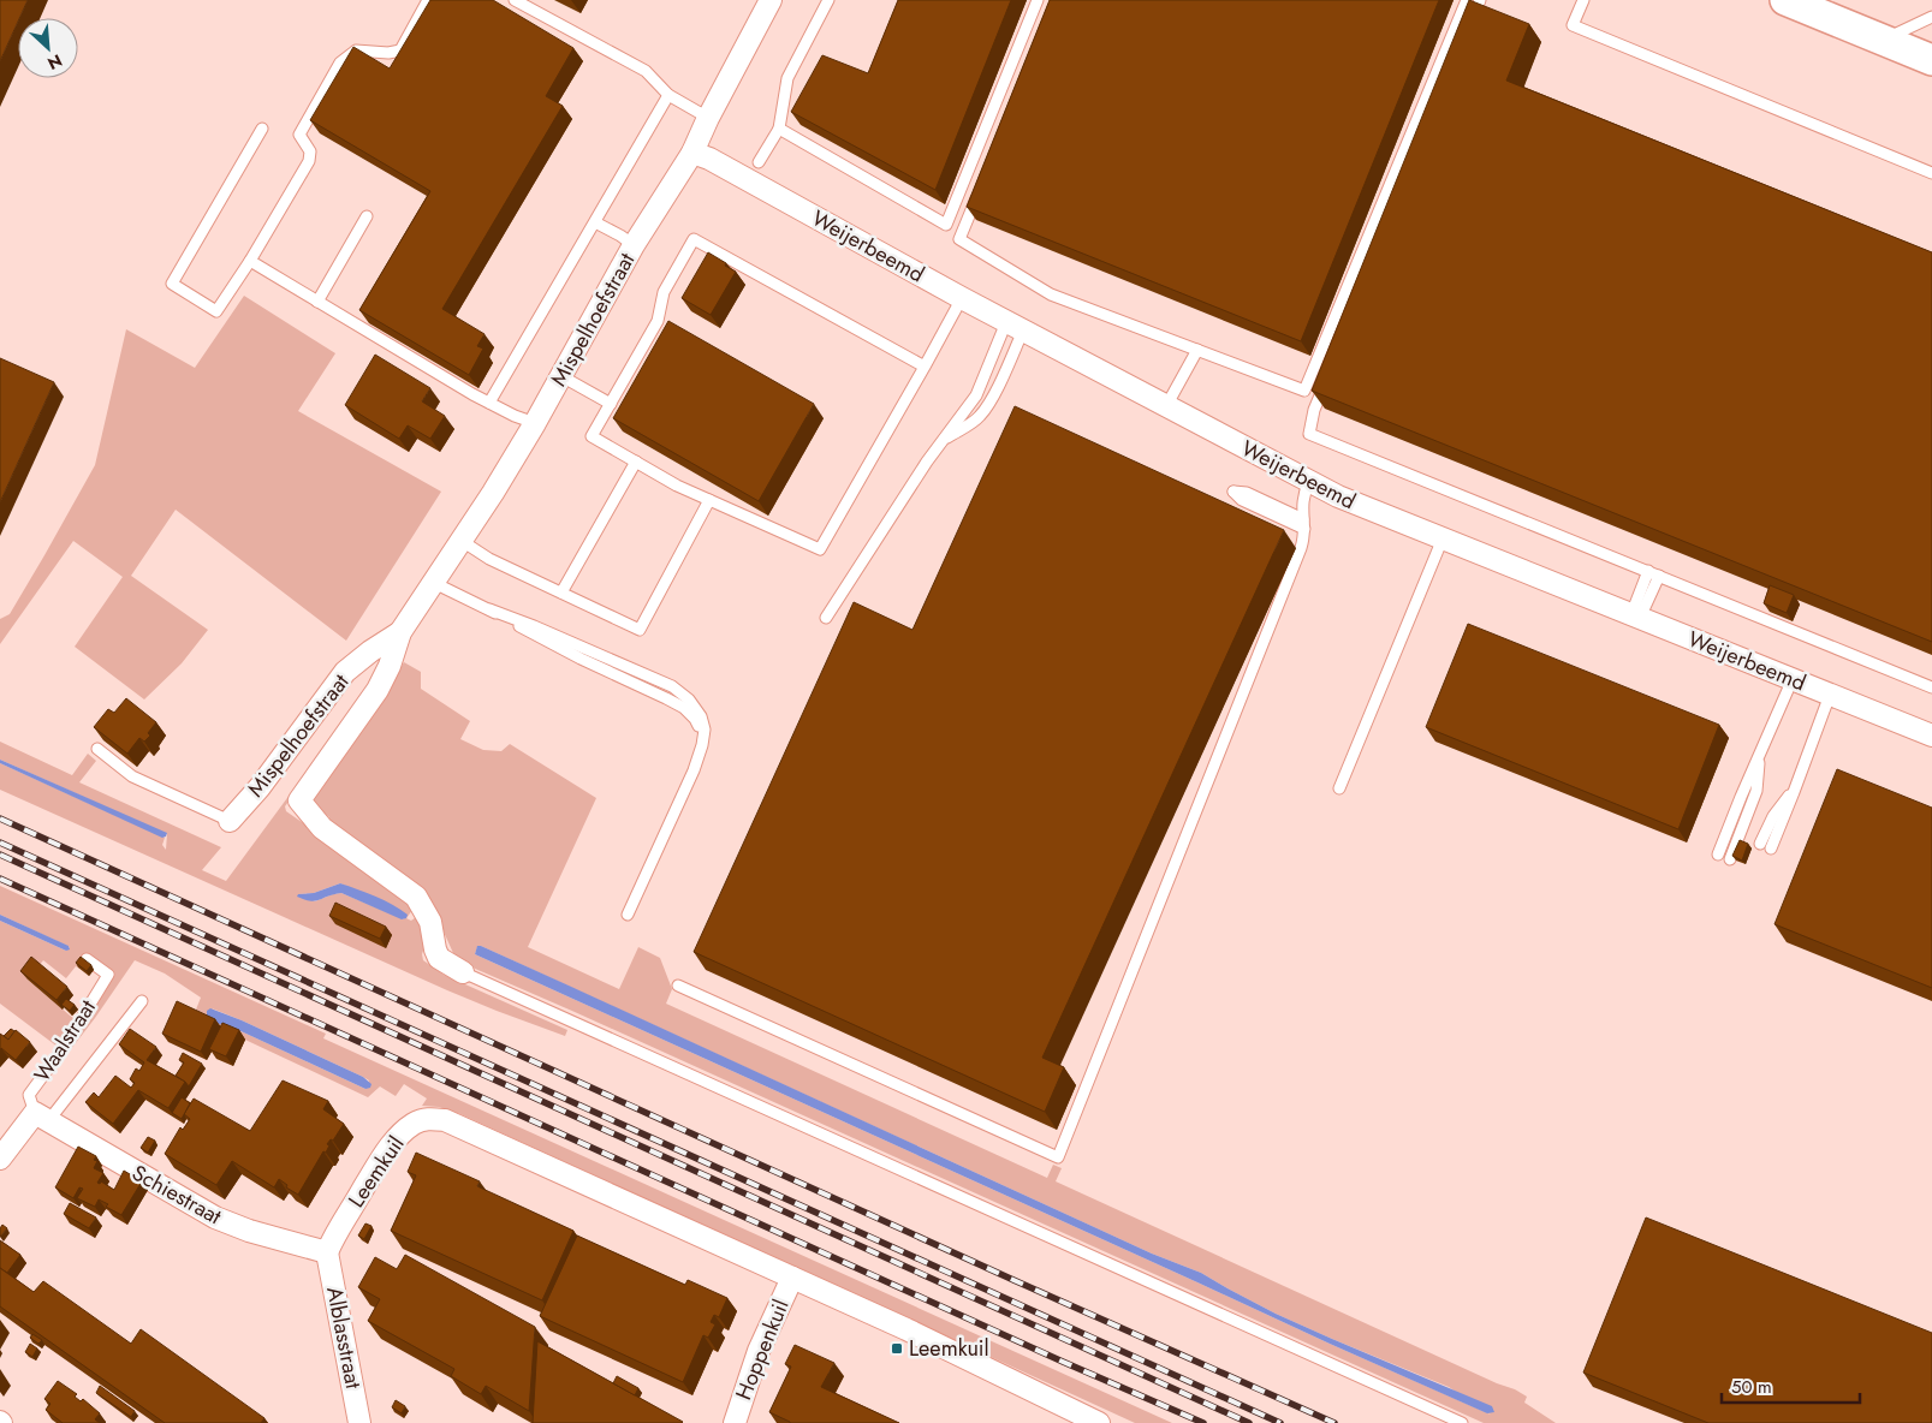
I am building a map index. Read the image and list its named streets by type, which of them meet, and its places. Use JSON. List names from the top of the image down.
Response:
{
  "streets": {
    "street": [
      "Weijerbeemd",
      "Mispelhoefstraat",
      "Waalstraat",
      "Leemkuil",
      "Schiestraat",
      "Alblasstraat",
      "Hoppenkuil"
    ]
  },
  "crossings": [
    ["Weijerbeemd", "Mispelhoefstraat"],
    ["Waalstraat", "Schiestraat"],
    ["Leemkuil", "Schiestraat"],
    ["Leemkuil", "Alblasstraat"],
    ["Leemkuil", "Hoppenkuil"],
    ["Schiestraat", "Alblasstraat"]
  ],
  "places": {
    "transit": ["Leemkuil"]
  },
  "scale_bar": "50 m",
  "north": "bottom right"
}
